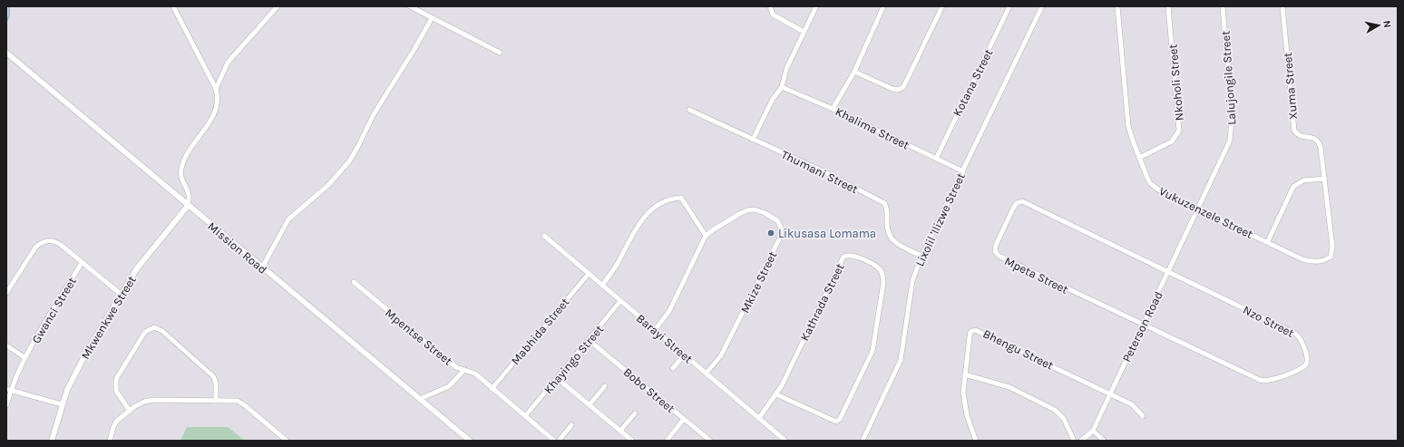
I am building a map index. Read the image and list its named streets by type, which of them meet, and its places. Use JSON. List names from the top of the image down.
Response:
{
  "streets": {
    "street": [
      "Lalujongile Street",
      "Kotana Street",
      "Nkoholi Street",
      "Xuma Street",
      "Khalima Street",
      "Thumani Street",
      "Vukuzenzele Street",
      "Lixolil 'Ilizwe Street",
      "Mission Road",
      "Mpeta Street",
      "Mkize Street",
      "Kathrada Street",
      "Gwanci Street",
      "Mkwenkwe Street",
      "Nzo Street",
      "Peterson Road",
      "Mabhida Street",
      "Mpentse Street",
      "Barayi Street",
      "Bhengu Street",
      "Khayingo Street",
      "Bobo Street"
    ]
  },
  "crossings": [
    ["Lalujongile Street", "Vukuzenzele Street"],
    ["Lalujongile Street", "Peterson Road"],
    ["Kotana Street", "Khalima Street"],
    ["Nkoholi Street", "Vukuzenzele Street"],
    ["Xuma Street", "Vukuzenzele Street"],
    ["Khalima Street", "Lixolil 'Ilizwe Street"],
    ["Thumani Street", "Lixolil 'Ilizwe Street"],
    ["Vukuzenzele Street", "Peterson Road"],
    ["Mission Road", "Mkwenkwe Street"],
    ["Mpeta Street", "Nzo Street"],
    ["Mpeta Street", "Peterson Road"],
    ["Mkize Street", "Barayi Street"],
    ["Kathrada Street", "Barayi Street"],
    ["Gwanci Street", "Mkwenkwe Street"],
    ["Nzo Street", "Peterson Road"],
    ["Peterson Road", "Bhengu Street"],
    ["Mabhida Street", "Mpentse Street"],
    ["Mabhida Street", "Barayi Street"],
    ["Mpentse Street", "Khayingo Street"],
    ["Barayi Street", "Khayingo Street"],
    ["Khayingo Street", "Bobo Street"]
  ],
  "places": ["Likusasa Lomama"],
  "north": "right"
}
